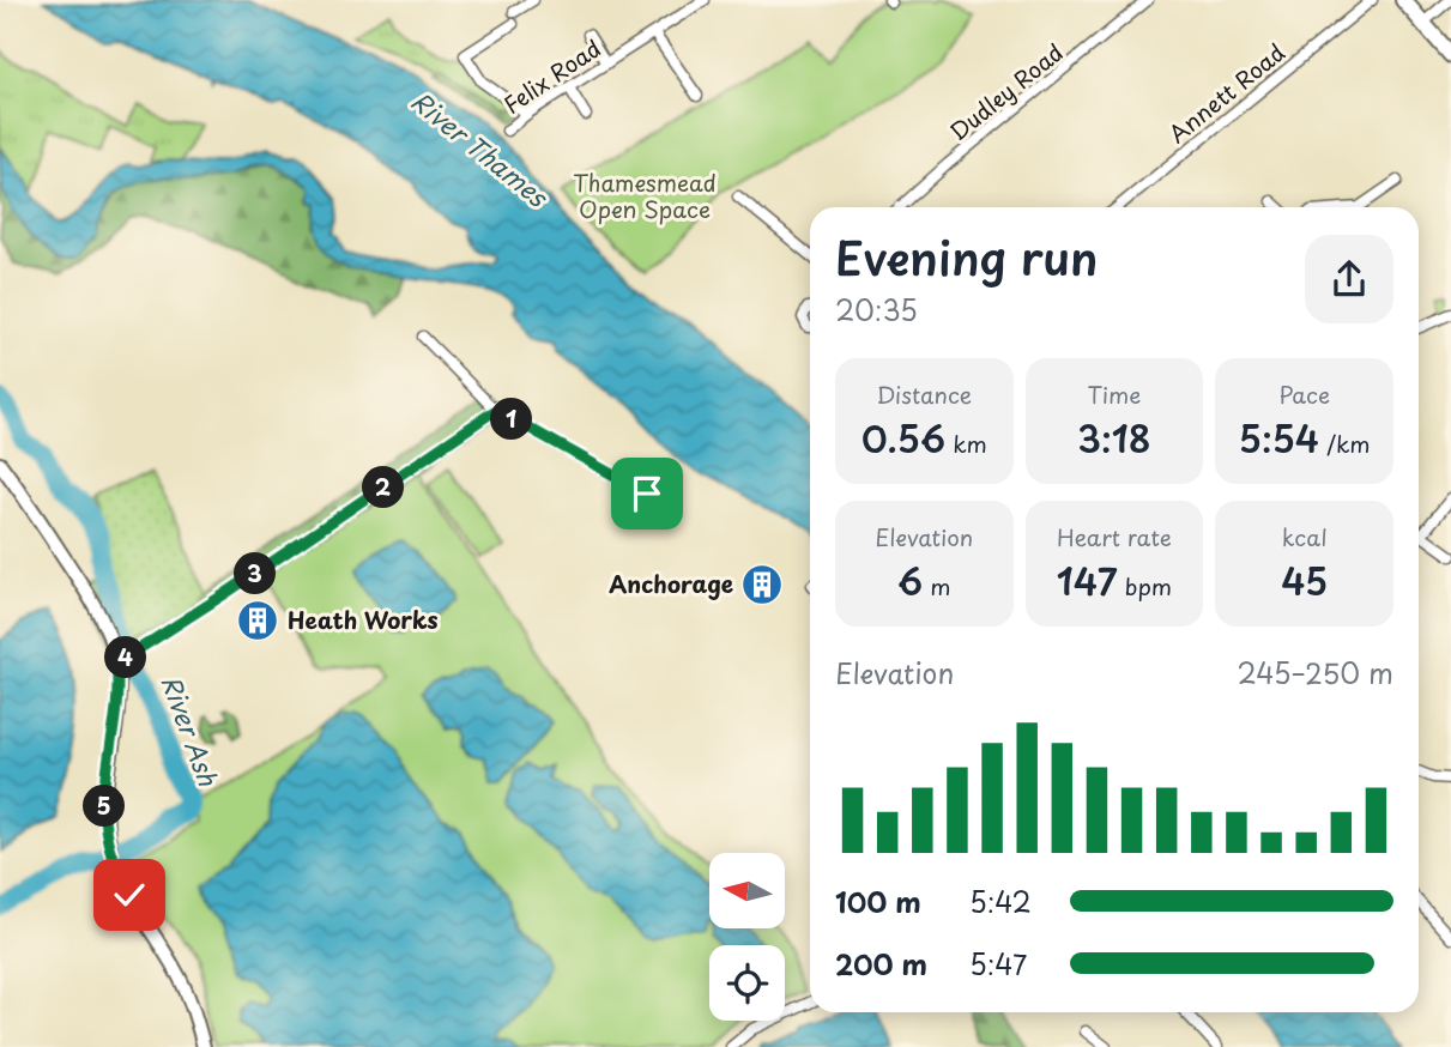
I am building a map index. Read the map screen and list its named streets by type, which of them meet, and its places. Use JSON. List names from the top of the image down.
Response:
{
  "streets": {
    "street": ["Felix Road", "Dudley Road", "Annett Road"]
  },
  "water": ["River Thames", "River Ash"],
  "parks": ["Thamesmead Open Space"],
  "places": {
    "building": ["Anchorage", "Heath Works"]
  },
  "north": "left",
  "page": {
    "heading": ["Evening run", "20:35"],
    "stats": [
      ["Distance", "0.56 km"],
      ["Time", "3:18"],
      ["Pace", "5:54 /km"],
      ["Elevation", "6 m"],
      ["Heart rate", "147 bpm"],
      ["kcal", "45"]
    ],
    "pins": [
      "1",
      "2",
      "3",
      "4",
      "5"
    ],
    "chart": ["Elevation", "245–250 m"],
    "list": [
      {
        "name": "100 m",
        "note": "5:42"
      },
      {
        "name": "200 m",
        "note": "5:47"
      }
    ]
  }
}
